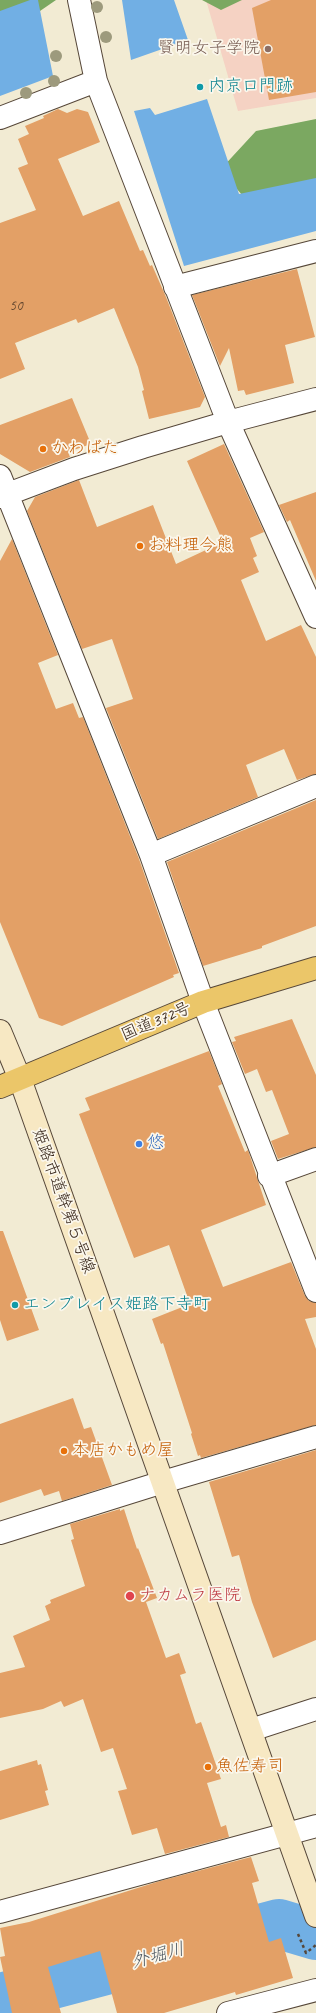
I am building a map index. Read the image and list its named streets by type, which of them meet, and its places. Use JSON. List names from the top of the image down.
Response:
{
  "streets": {
    "highway": ["国道372号"],
    "street": ["姫路市道幹第５号線"]
  },
  "crossings": [
    ["国道372号", "姫路市道幹第５号線"]
  ],
  "water": ["外堀川"],
  "places": [
    "賢明女子学院",
    "内京口門跡",
    "かわばた",
    "お料理今熊",
    "悠",
    "エンブレイス姫路下寺町",
    "本店かもめ屋",
    "ナカムラ医院",
    "魚佐寿司"
  ],
  "house_numbers": ["50"]
}
